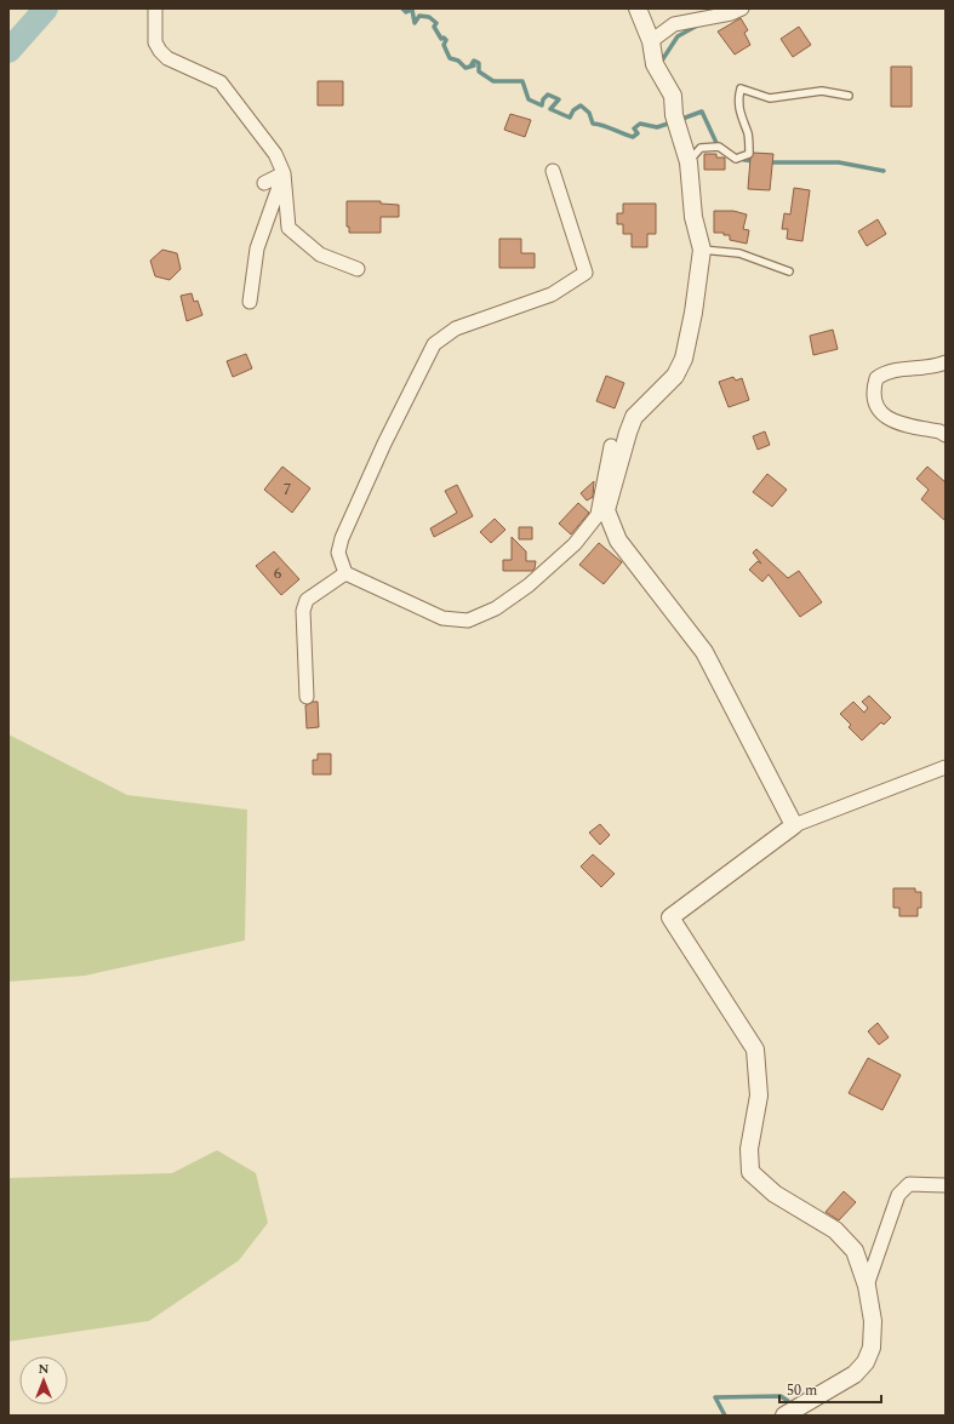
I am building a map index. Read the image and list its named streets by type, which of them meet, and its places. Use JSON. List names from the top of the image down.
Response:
{
  "house_numbers": ["7", "6"],
  "scale_bar": "50 m",
  "north": "top"
}
